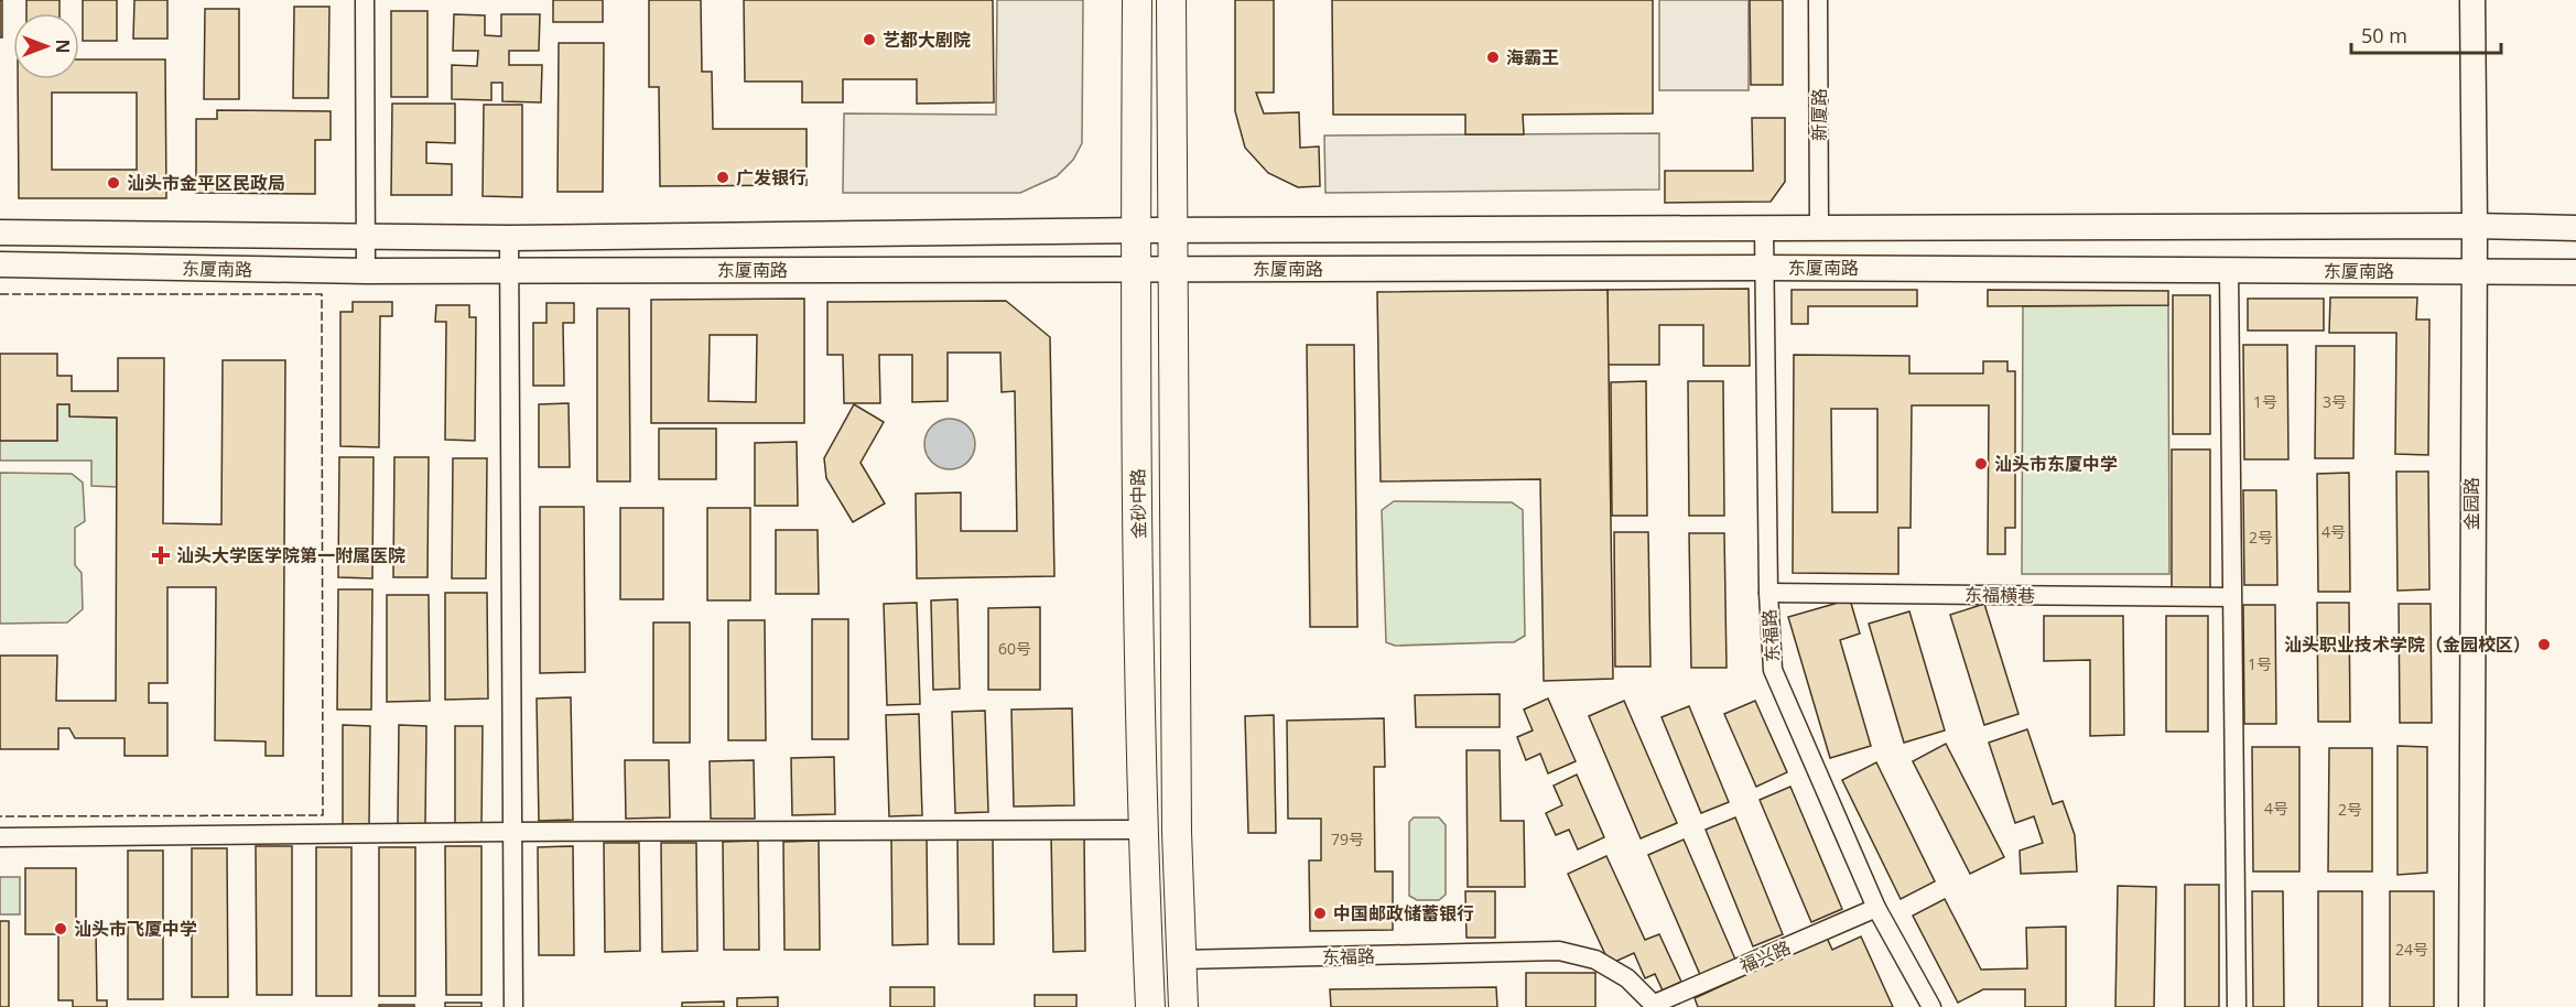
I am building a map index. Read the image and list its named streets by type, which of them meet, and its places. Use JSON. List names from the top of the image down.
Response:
{
  "streets": {
    "main road": ["金砂中路"],
    "street": [
      "新厦路",
      "东厦南路",
      "金园路",
      "东福横巷",
      "东福路",
      "福兴路"
    ]
  },
  "crossings": [
    ["新厦路", "东厦南路"],
    ["东厦南路", "金砂中路"],
    ["东厦南路", "金园路"],
    ["东厦南路", "东福路"],
    ["金砂中路", "东福路"],
    ["东福横巷", "东福路"],
    ["东福路", "福兴路"]
  ],
  "places": {
    "other": [
      "艺都大剧院",
      "海霸王",
      "广发银行",
      "汕头市金平区民政局",
      "汕头市东厦中学",
      "汕头职业技术学院（金园校区）",
      "中国邮政储蓄银行",
      "汕头市飞厦中学"
    ],
    "health": ["汕头大学医学院第一附属医院"]
  },
  "house_numbers": [
    "1号",
    "3号",
    "4号",
    "2号",
    "60号",
    "1号",
    "4号",
    "2号",
    "79号",
    "24号"
  ],
  "scale_bar": "50 m",
  "north": "right"
}
